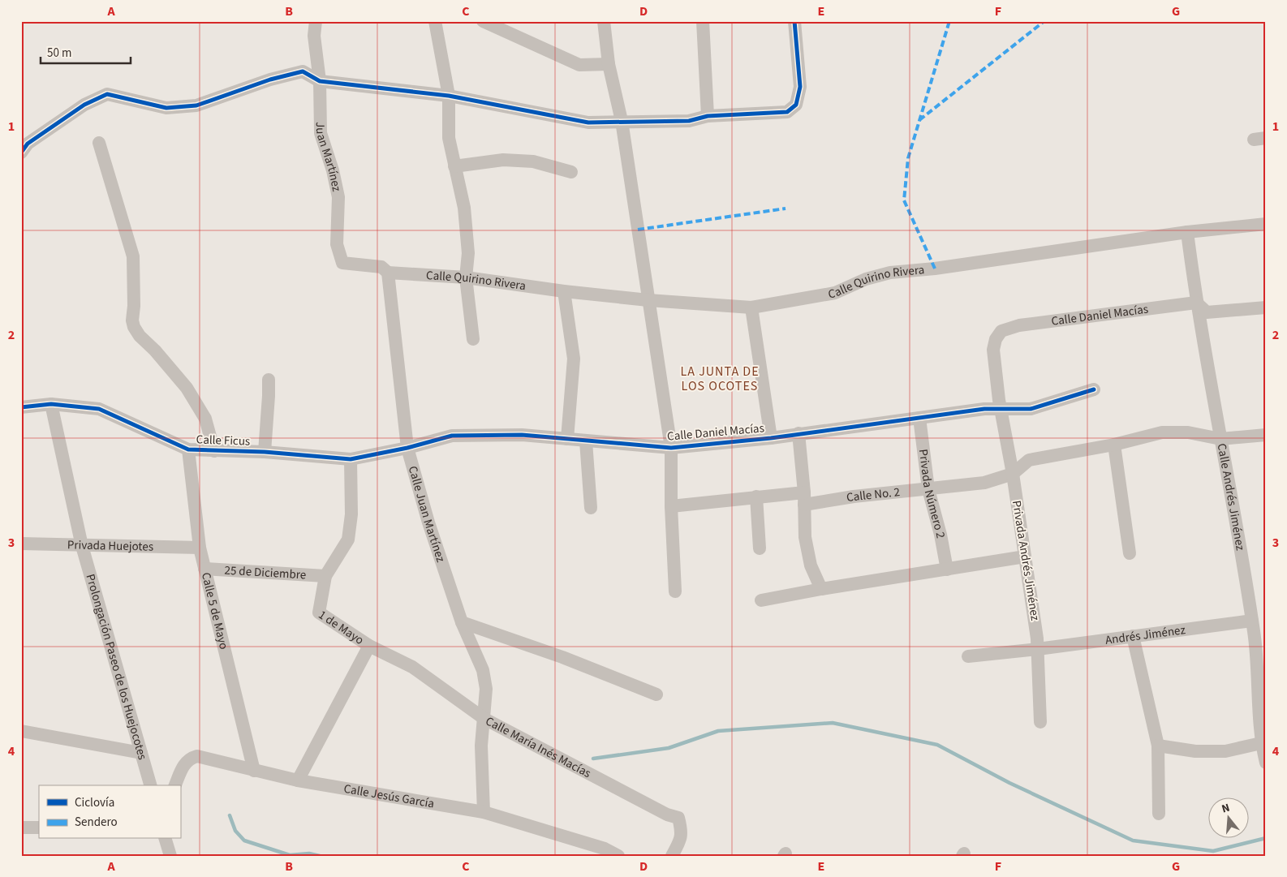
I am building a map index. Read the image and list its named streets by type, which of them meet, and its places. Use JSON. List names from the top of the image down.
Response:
{
  "streets": {
    "street": [
      "Juan Martínez",
      "Calle Quirino Rivera",
      "Calle Daniel Macías",
      "Calle Ficus",
      "Privada Número 2",
      "Calle No. 2",
      "Calle Andrés Jiménez",
      "Calle Juan Martínez",
      "Privada Huejotes",
      "Privada Andrés Jiménez",
      "25 de Diciembre",
      "Calle 5 de Mayo",
      "1 de Mayo",
      "Andrés Jiménez",
      "Prolongación Paseo de los Huejocotes",
      "Calle María Inés Macías",
      "Calle Jesús García"
    ]
  },
  "crossings": [
    ["Juan Martínez", "Calle Quirino Rivera"],
    ["Juan Martínez", "Calle Juan Martínez"],
    ["Calle Quirino Rivera", "Calle Andrés Jiménez"],
    ["Calle Quirino Rivera", "Calle Juan Martínez"],
    ["Calle Daniel Macías", "Calle Ficus"],
    ["Calle Daniel Macías", "Privada Número 2"],
    ["Calle Daniel Macías", "Calle Andrés Jiménez"],
    ["Calle Daniel Macías", "Calle Juan Martínez"],
    ["Calle Daniel Macías", "Privada Andrés Jiménez"],
    ["Calle Ficus", "Calle Juan Martínez"],
    ["Calle Ficus", "Calle 5 de Mayo"],
    ["Calle Ficus", "1 de Mayo"],
    ["Calle Ficus", "Prolongación Paseo de los Huejocotes"],
    ["Privada Número 2", "Calle No. 2"],
    ["Calle No. 2", "Privada Andrés Jiménez"],
    ["Calle Andrés Jiménez", "Andrés Jiménez"],
    ["Calle Juan Martínez", "Calle María Inés Macías"],
    ["Privada Huejotes", "Calle 5 de Mayo"],
    ["Privada Huejotes", "Prolongación Paseo de los Huejocotes"],
    ["Privada Andrés Jiménez", "Andrés Jiménez"],
    ["25 de Diciembre", "Calle 5 de Mayo"],
    ["25 de Diciembre", "1 de Mayo"],
    ["Calle 5 de Mayo", "Calle Jesús García"],
    ["1 de Mayo", "Calle María Inés Macías"],
    ["1 de Mayo", "Calle Jesús García"]
  ],
  "districts": ["LA JUNTA DE LOS OCOTES"],
  "legend": ["Ciclovía", "Sendero"],
  "scale_bar": "50 m",
  "north": "top",
  "grid": {
    "columns": [
      "A",
      "B",
      "C",
      "D",
      "E",
      "F",
      "G"
    ],
    "rows": [
      "1",
      "2",
      "3",
      "4"
    ]
  }
}
